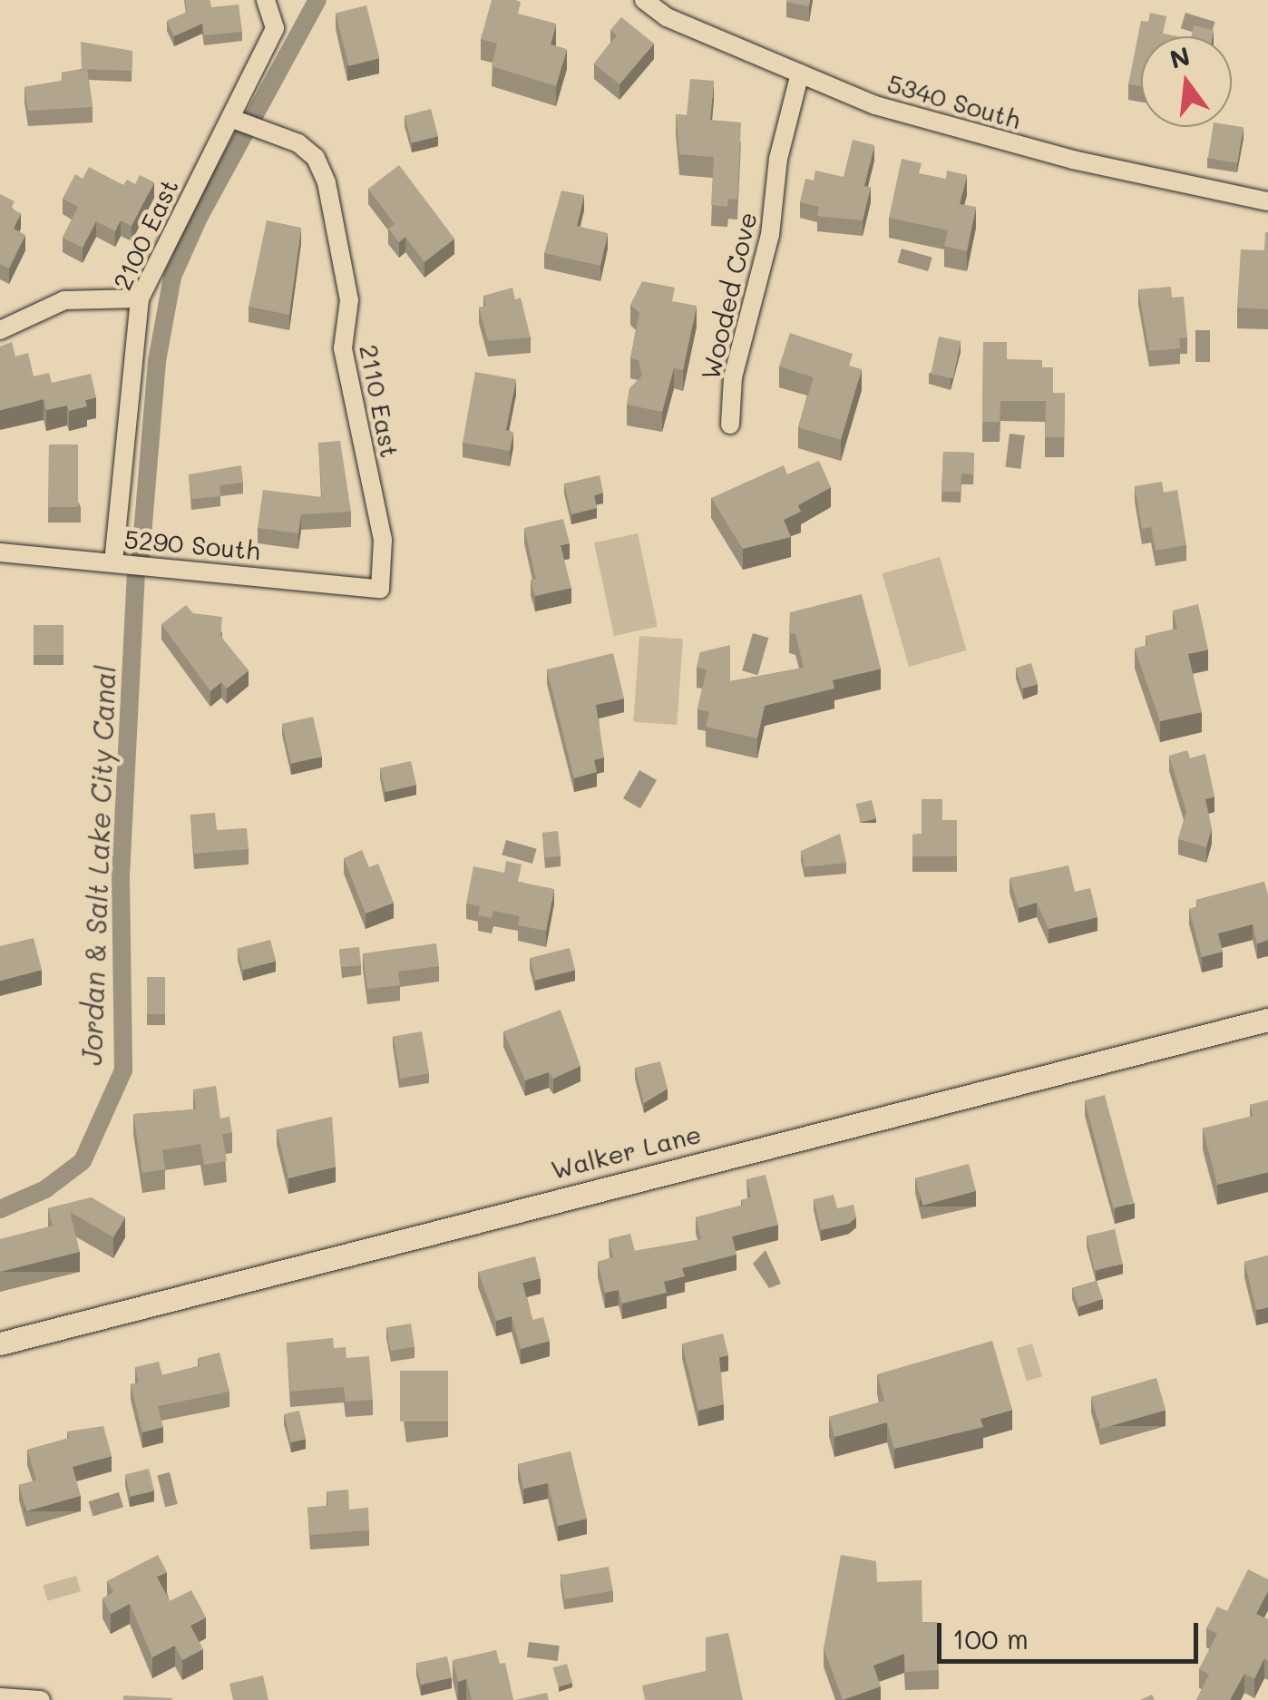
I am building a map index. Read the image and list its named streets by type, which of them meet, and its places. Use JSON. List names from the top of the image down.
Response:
{
  "streets": {
    "street": [
      "5340 South",
      "2100 East",
      "Wooded Cove",
      "2110 East",
      "5290 South",
      "Walker Lane"
    ]
  },
  "crossings": [
    ["5340 South", "Wooded Cove"],
    ["2100 East", "2110 East"],
    ["2100 East", "5290 South"],
    ["2110 East", "5290 South"]
  ],
  "water": ["Jordan & Salt Lake City Canal"],
  "scale_bar": "100 m",
  "north": "top"
}
